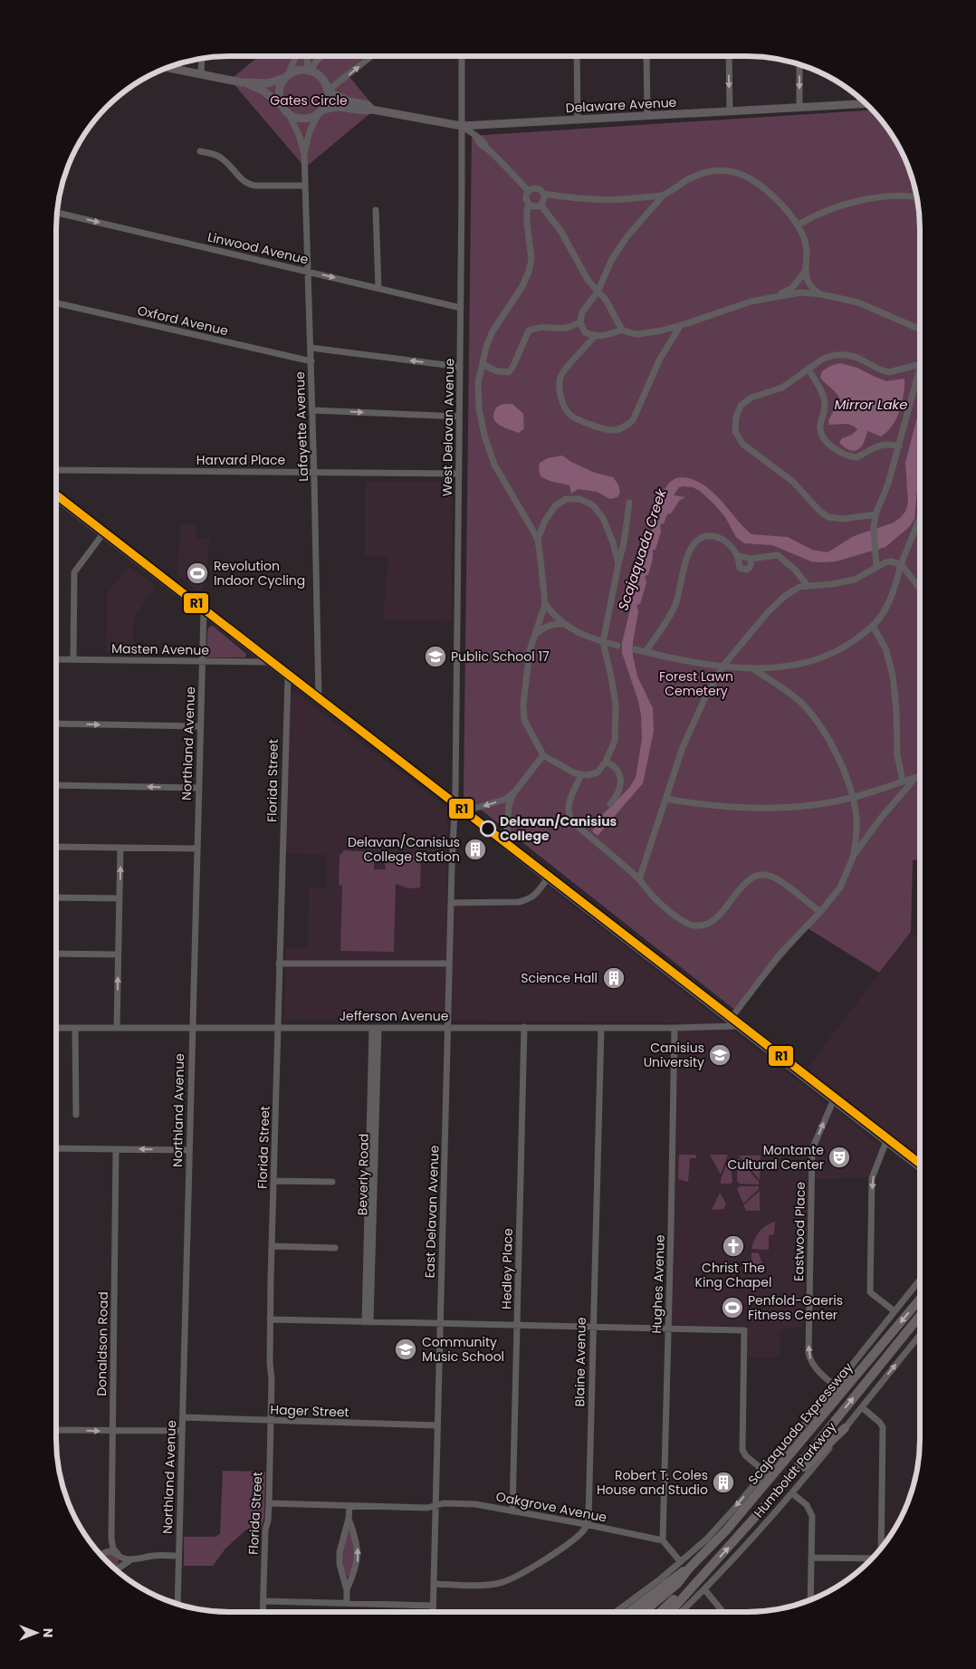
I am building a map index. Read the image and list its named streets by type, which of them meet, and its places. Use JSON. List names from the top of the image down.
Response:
{
  "streets": {
    "highway": ["Scajaquada Expressway"],
    "main road": ["Delaware Avenue"],
    "street": [
      "Linwood Avenue",
      "Oxford Avenue",
      "Lafayette Avenue",
      "West Delavan Avenue",
      "Harvard Place",
      "Masten Avenue",
      "Northland Avenue",
      "Florida Street",
      "Jefferson Avenue",
      "Beverly Road",
      "East Delavan Avenue",
      "Eastwood Place",
      "Hedley Place",
      "Hughes Avenue",
      "Donaldson Road",
      "Blaine Avenue",
      "Hager Street",
      "Humboldt Parkway",
      "Oakgrove Avenue"
    ]
  },
  "crossings": [
    ["Delaware Avenue", "Lafayette Avenue"],
    ["Delaware Avenue", "West Delavan Avenue"],
    ["Linwood Avenue", "Lafayette Avenue"],
    ["Linwood Avenue", "West Delavan Avenue"],
    ["Oxford Avenue", "Lafayette Avenue"],
    ["Lafayette Avenue", "Harvard Place"],
    ["West Delavan Avenue", "Harvard Place"],
    ["West Delavan Avenue", "East Delavan Avenue"],
    ["Masten Avenue", "Northland Avenue"],
    ["Northland Avenue", "Jefferson Avenue"],
    ["Northland Avenue", "Hager Street"],
    ["Florida Street", "Jefferson Avenue"],
    ["Florida Street", "Hager Street"],
    ["Florida Street", "Oakgrove Avenue"],
    ["Jefferson Avenue", "Beverly Road"],
    ["Jefferson Avenue", "East Delavan Avenue"],
    ["Jefferson Avenue", "Hedley Place"],
    ["Jefferson Avenue", "Hughes Avenue"],
    ["Jefferson Avenue", "Blaine Avenue"],
    ["East Delavan Avenue", "Hager Street"],
    ["East Delavan Avenue", "Oakgrove Avenue"],
    ["Eastwood Place", "Humboldt Parkway"],
    ["Hedley Place", "Oakgrove Avenue"],
    ["Hughes Avenue", "Oakgrove Avenue"],
    ["Blaine Avenue", "Oakgrove Avenue"]
  ],
  "one_way": ["Linwood Avenue", "Eastwood Place"],
  "water": ["Mirror Lake", "Scajaquada Creek"],
  "parks": ["Gates Circle", "Forest Lawn Cemetery"],
  "places": {
    "sports": ["Revolution Indoor Cycling", "Penfold-Gaeris Fitness Center"],
    "school or university": ["Public School 17", "Canisius University", "Community Music School"],
    "other": ["Delavan/Canisius College"],
    "building": ["Delavan/Canisius College Station", "Science Hall", "Robert T. Coles House and Studio"],
    "theatre": ["Montante Cultural Center"],
    "church": ["Christ The King Chapel"]
  },
  "lines": ["transit line R1"],
  "north": "right"
}
